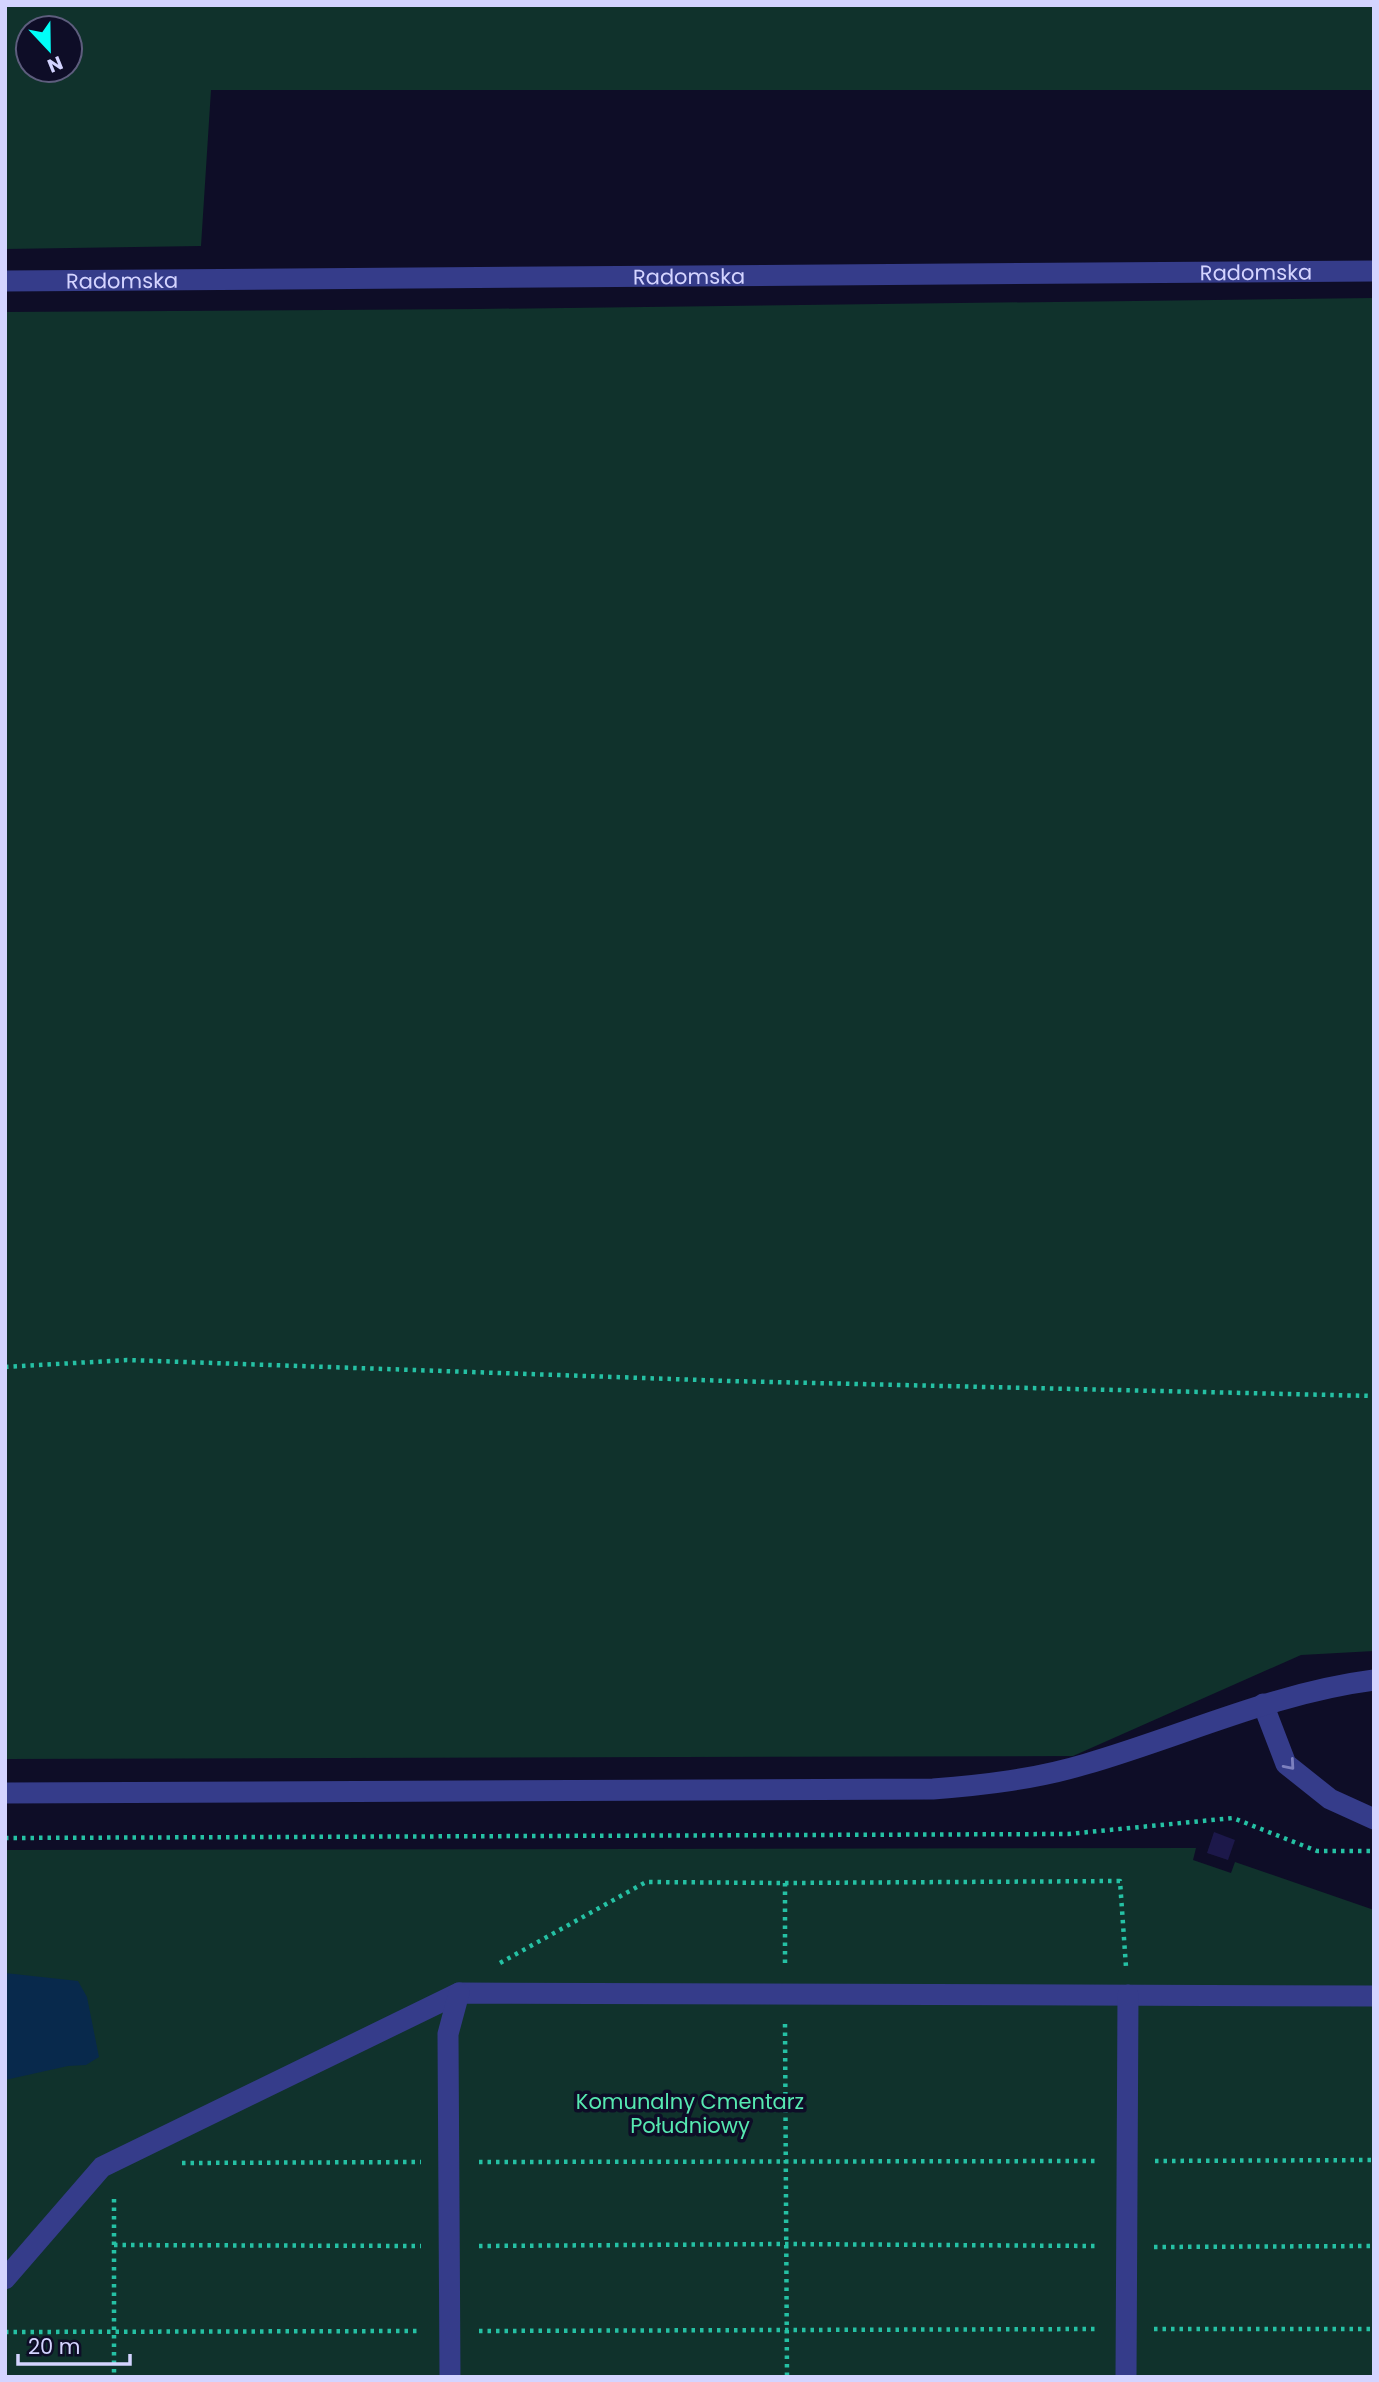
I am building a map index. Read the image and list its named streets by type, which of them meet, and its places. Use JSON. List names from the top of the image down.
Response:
{
  "streets": {
    "street": ["Radomska"]
  },
  "parks": ["Komunalny Cmentarz Południowy"],
  "scale_bar": "20 m",
  "north": "bottom"
}
